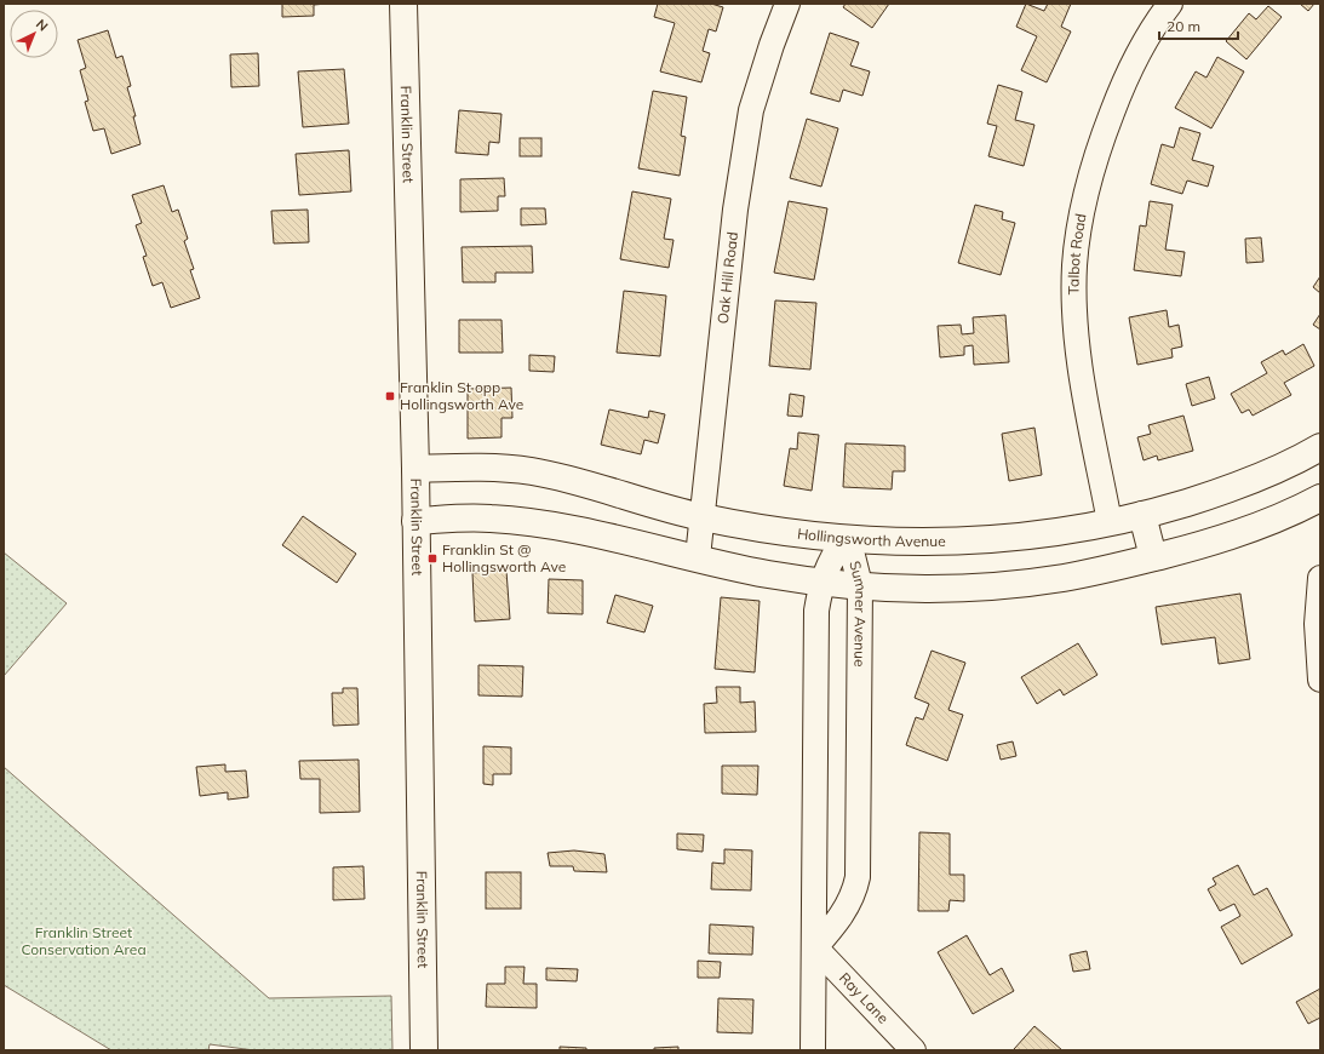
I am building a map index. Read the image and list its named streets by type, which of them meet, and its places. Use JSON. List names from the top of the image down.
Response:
{
  "streets": {
    "street": [
      "Franklin Street",
      "Talbot Road",
      "Oak Hill Road",
      "Hollingsworth Avenue",
      "Sumner Avenue",
      "Ray Lane"
    ]
  },
  "crossings": [
    ["Franklin Street", "Hollingsworth Avenue"],
    ["Talbot Road", "Hollingsworth Avenue"],
    ["Oak Hill Road", "Hollingsworth Avenue"],
    ["Hollingsworth Avenue", "Sumner Avenue"],
    ["Sumner Avenue", "Ray Lane"]
  ],
  "parks": ["Franklin Street Conservation Area"],
  "places": {
    "transit": ["Franklin St opp Hollingsworth Ave", "Franklin St @ Hollingsworth Ave"]
  },
  "scale_bar": "20 m",
  "north": "top right"
}
